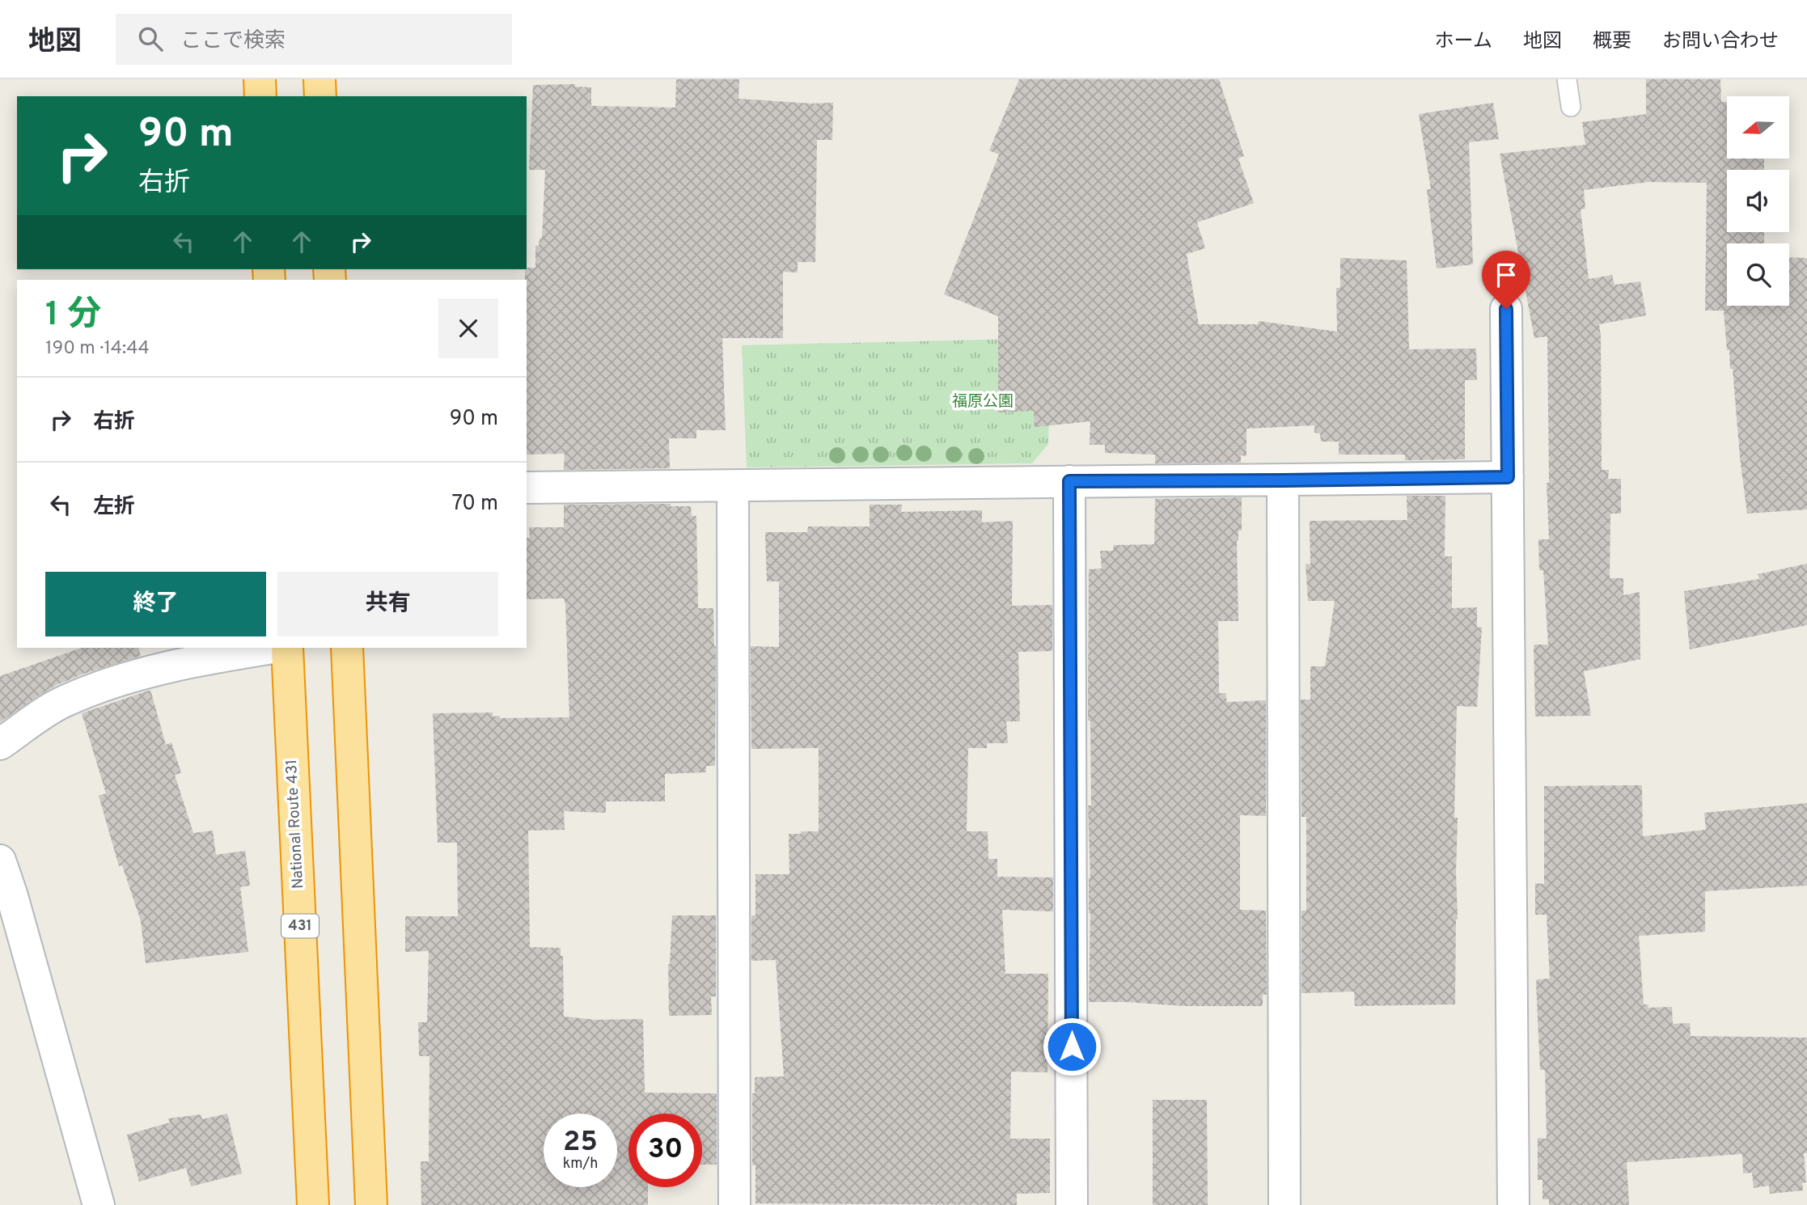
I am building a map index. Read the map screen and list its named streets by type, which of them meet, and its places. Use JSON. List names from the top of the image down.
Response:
{
  "streets": {
    "highway": ["National Route 431", "431"]
  },
  "parks": ["福原公園"],
  "north": "left",
  "page": {
    "header": "地図",
    "search": "ここで検索",
    "nav": [
      "ホーム",
      "地図",
      "概要",
      "お問い合わせ"
    ],
    "turn": ["90 m", "右折"],
    "heading": ["1 分", "190 m · 14:44"],
    "list": [
      {
        "name": "右折",
        "value": "90 m"
      },
      {
        "name": "左折",
        "value": "70 m"
      }
    ],
    "buttons": ["終了", "共有"],
    "speed": "25 km/h",
    "limit": "30"
  }
}
